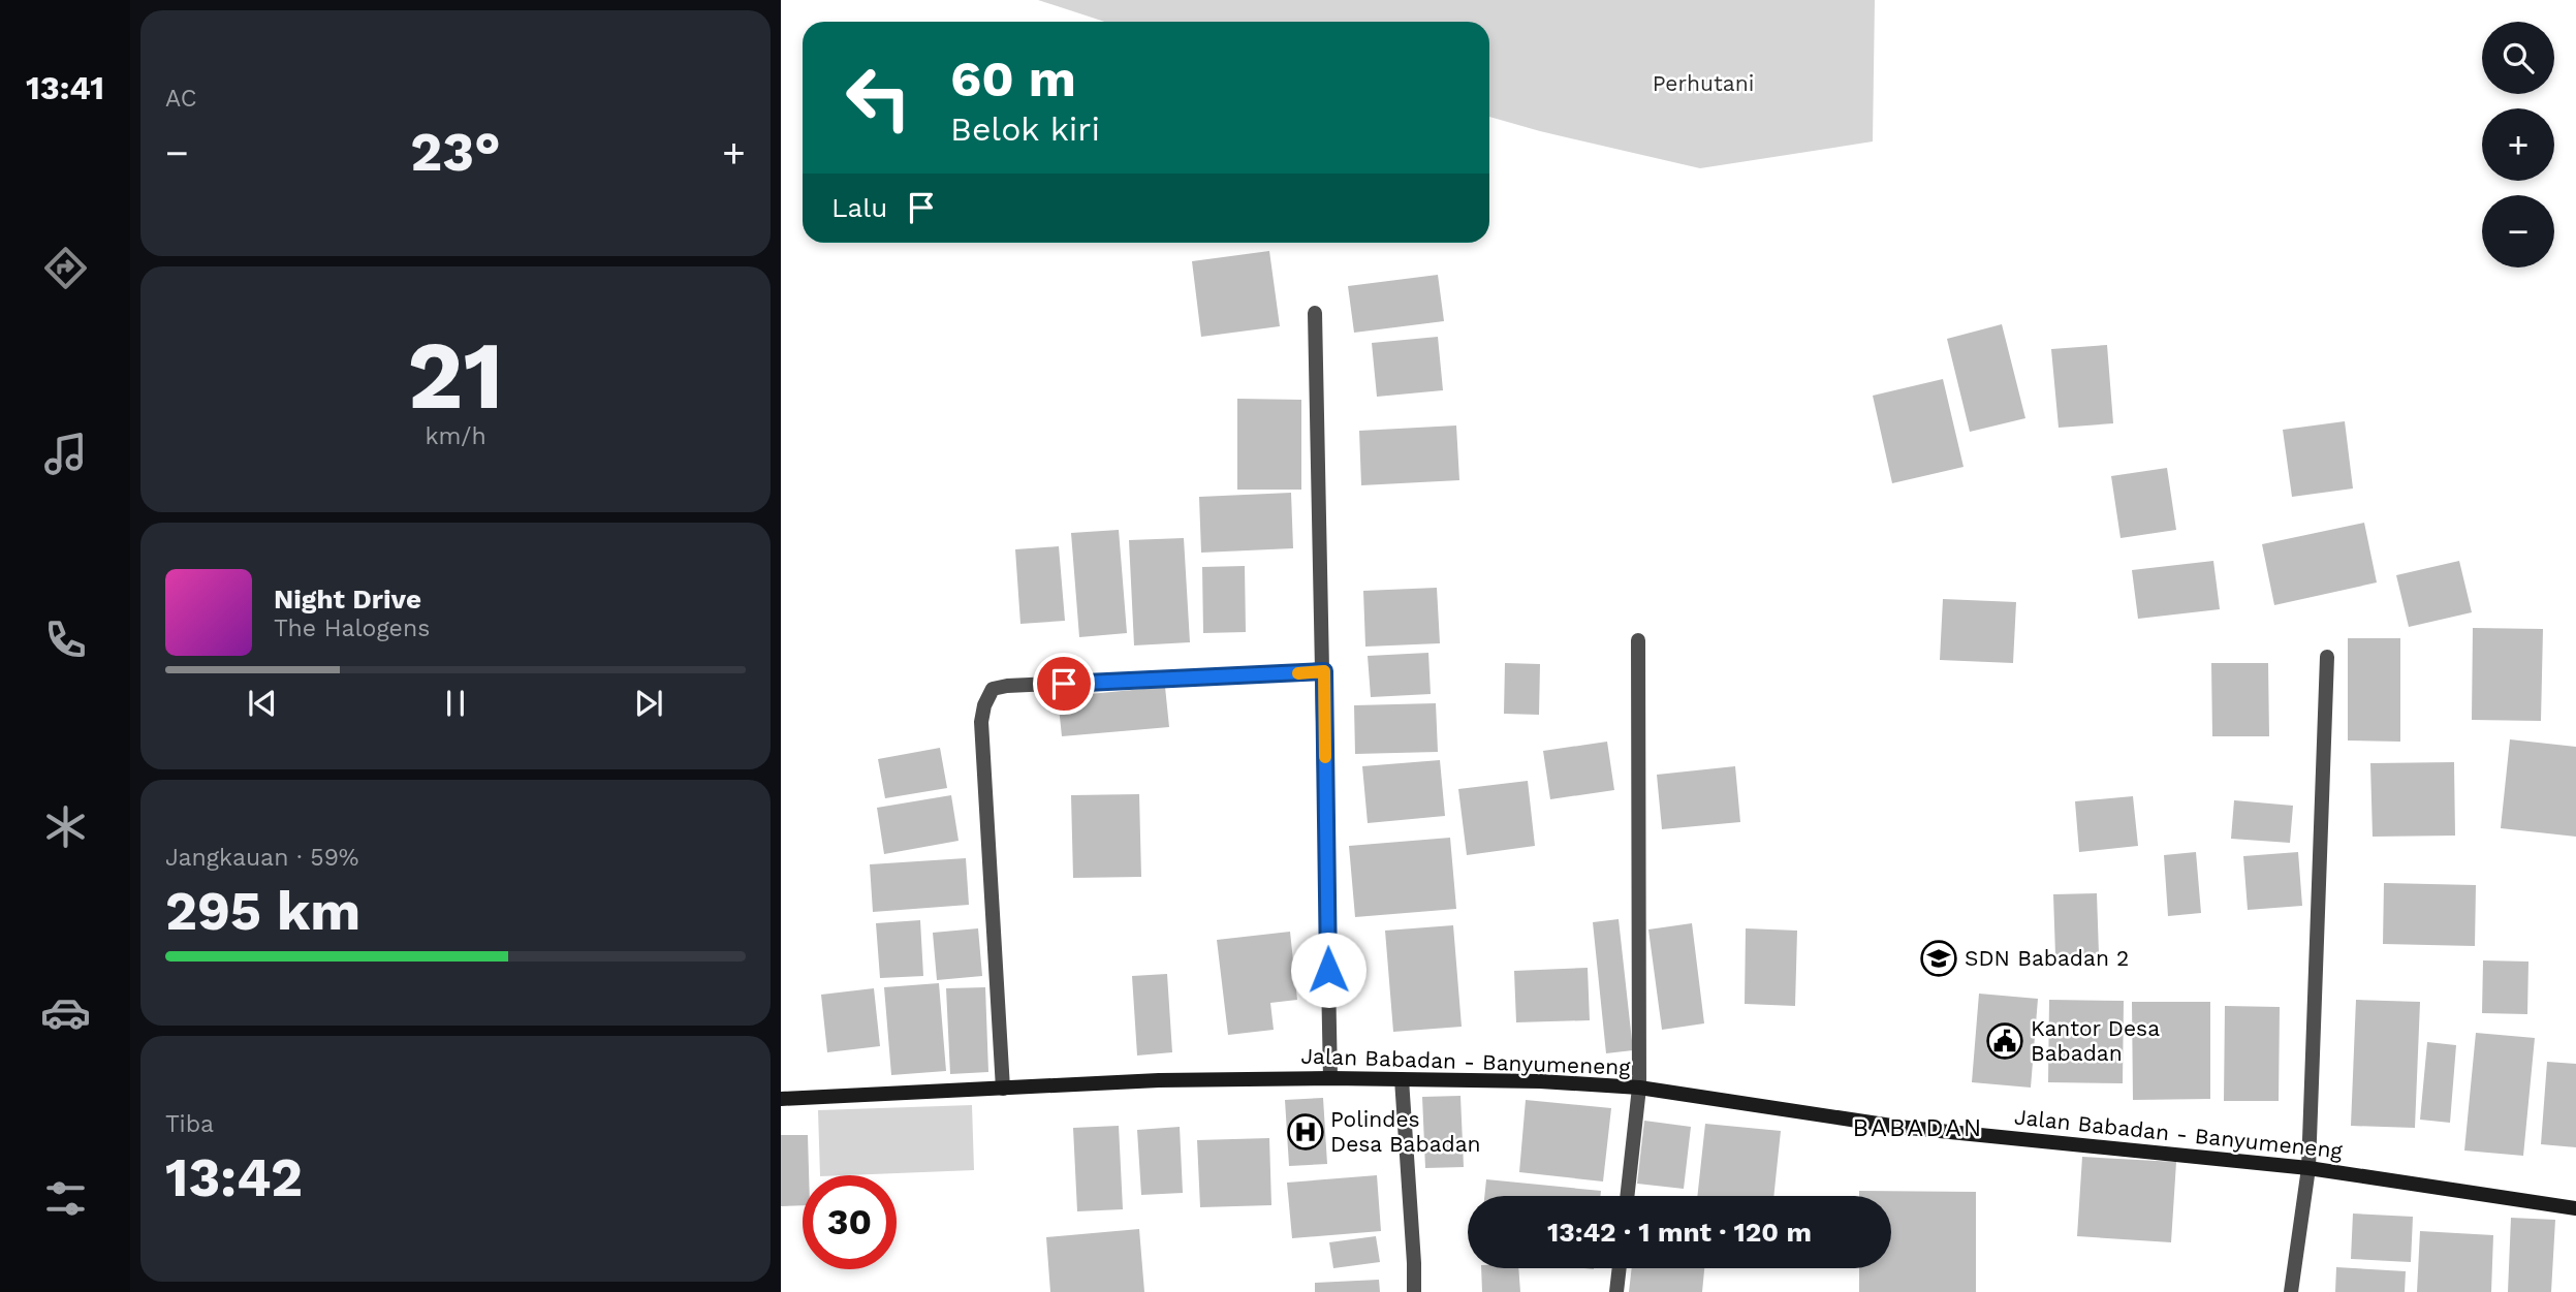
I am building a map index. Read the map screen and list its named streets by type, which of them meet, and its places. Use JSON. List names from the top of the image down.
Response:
{
  "streets": {
    "street": ["Jalan Babadan - Banyumeneng"]
  },
  "districts": ["BABADAN"],
  "parks": ["Perhutani"],
  "places": {
    "school or university": ["SDN Babadan 2"],
    "public building": ["Kantor Desa Babadan"],
    "hospital": ["Polindes Desa Babadan"]
  },
  "page": {
    "tabs": "13:41",
    "tile": [
      "AC",
      ["21", "km/h"],
      ["Jangkauan · 59%", "295 km"],
      ["Tiba", "13:42"]
    ],
    "map_buttons": ["+", "−"],
    "turn": ["60 m", "Belok kiri"],
    "heat": ["−", "23°", "+"],
    "then": "Lalu",
    "song": ["Night Drive", "The Halogens"],
    "limit": "30",
    "trip": "13:42 · 1 mnt · 120 m"
  }
}
